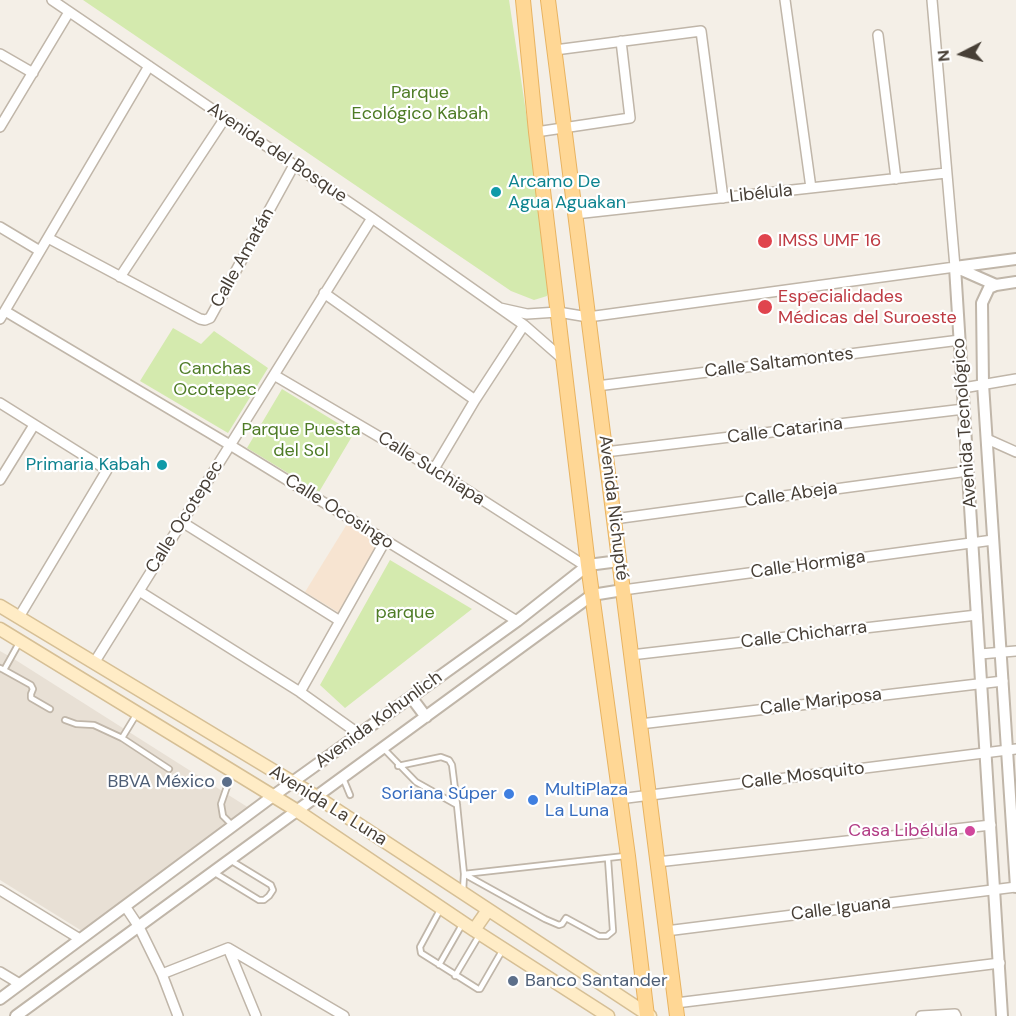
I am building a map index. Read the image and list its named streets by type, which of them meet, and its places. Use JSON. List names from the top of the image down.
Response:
{
  "streets": {
    "main road": ["Avenida Nichupté", "Avenida La Luna"],
    "street": [
      "Avenida del Bosque",
      "Libélula",
      "Calle Amatán",
      "Calle Saltamontes",
      "Avenida Tecnológico",
      "Calle Catarina",
      "Calle Suchiapa",
      "Calle Abeja",
      "Calle Ocosingo",
      "Calle Ocotepec",
      "Calle Hormiga",
      "Calle Chicharra",
      "Calle Mariposa",
      "Avenida Kohunlich",
      "Calle Mosquito",
      "Calle Iguana"
    ]
  },
  "crossings": [
    ["Avenida del Bosque", "Calle Amatán"],
    ["Avenida del Bosque", "Avenida Tecnológico"],
    ["Avenida del Bosque", "Avenida Nichupté"],
    ["Avenida del Bosque", "Calle Ocotepec"],
    ["Libélula", "Avenida Nichupté"],
    ["Calle Saltamontes", "Avenida Tecnológico"],
    ["Calle Saltamontes", "Avenida Nichupté"],
    ["Avenida Tecnológico", "Calle Catarina"],
    ["Avenida Tecnológico", "Calle Abeja"],
    ["Avenida Tecnológico", "Calle Hormiga"],
    ["Avenida Tecnológico", "Calle Chicharra"],
    ["Avenida Tecnológico", "Calle Mariposa"],
    ["Avenida Tecnológico", "Calle Mosquito"],
    ["Avenida Tecnológico", "Calle Iguana"],
    ["Calle Catarina", "Avenida Nichupté"],
    ["Calle Suchiapa", "Avenida Nichupté"],
    ["Calle Suchiapa", "Calle Ocotepec"],
    ["Calle Suchiapa", "Avenida Kohunlich"],
    ["Calle Abeja", "Avenida Nichupté"],
    ["Avenida Nichupté", "Calle Hormiga"],
    ["Avenida Nichupté", "Calle Chicharra"],
    ["Avenida Nichupté", "Calle Mariposa"],
    ["Avenida Nichupté", "Avenida Kohunlich"],
    ["Avenida Nichupté", "Calle Mosquito"],
    ["Avenida Nichupté", "Avenida La Luna"],
    ["Avenida Nichupté", "Calle Iguana"],
    ["Calle Ocosingo", "Calle Ocotepec"],
    ["Calle Ocosingo", "Avenida Kohunlich"],
    ["Calle Ocotepec", "Avenida La Luna"],
    ["Calle Hormiga", "Avenida Kohunlich"],
    ["Avenida Kohunlich", "Avenida La Luna"]
  ],
  "parks": [
    "Parque Ecológico Kabah",
    "Canchas Ocotepec",
    "Parque Puesta del Sol",
    "parque"
  ],
  "places": [
    "Arcamo De Agua Aguakan",
    "IMSS UMF 16",
    "Especialidades Médicas del Suroeste",
    "Primaria Kabah",
    "BBVA México",
    "Soriana Súper",
    "MultiPlaza La Luna",
    "Casa Libélula",
    "Banco Santander"
  ],
  "north": "left"
}
